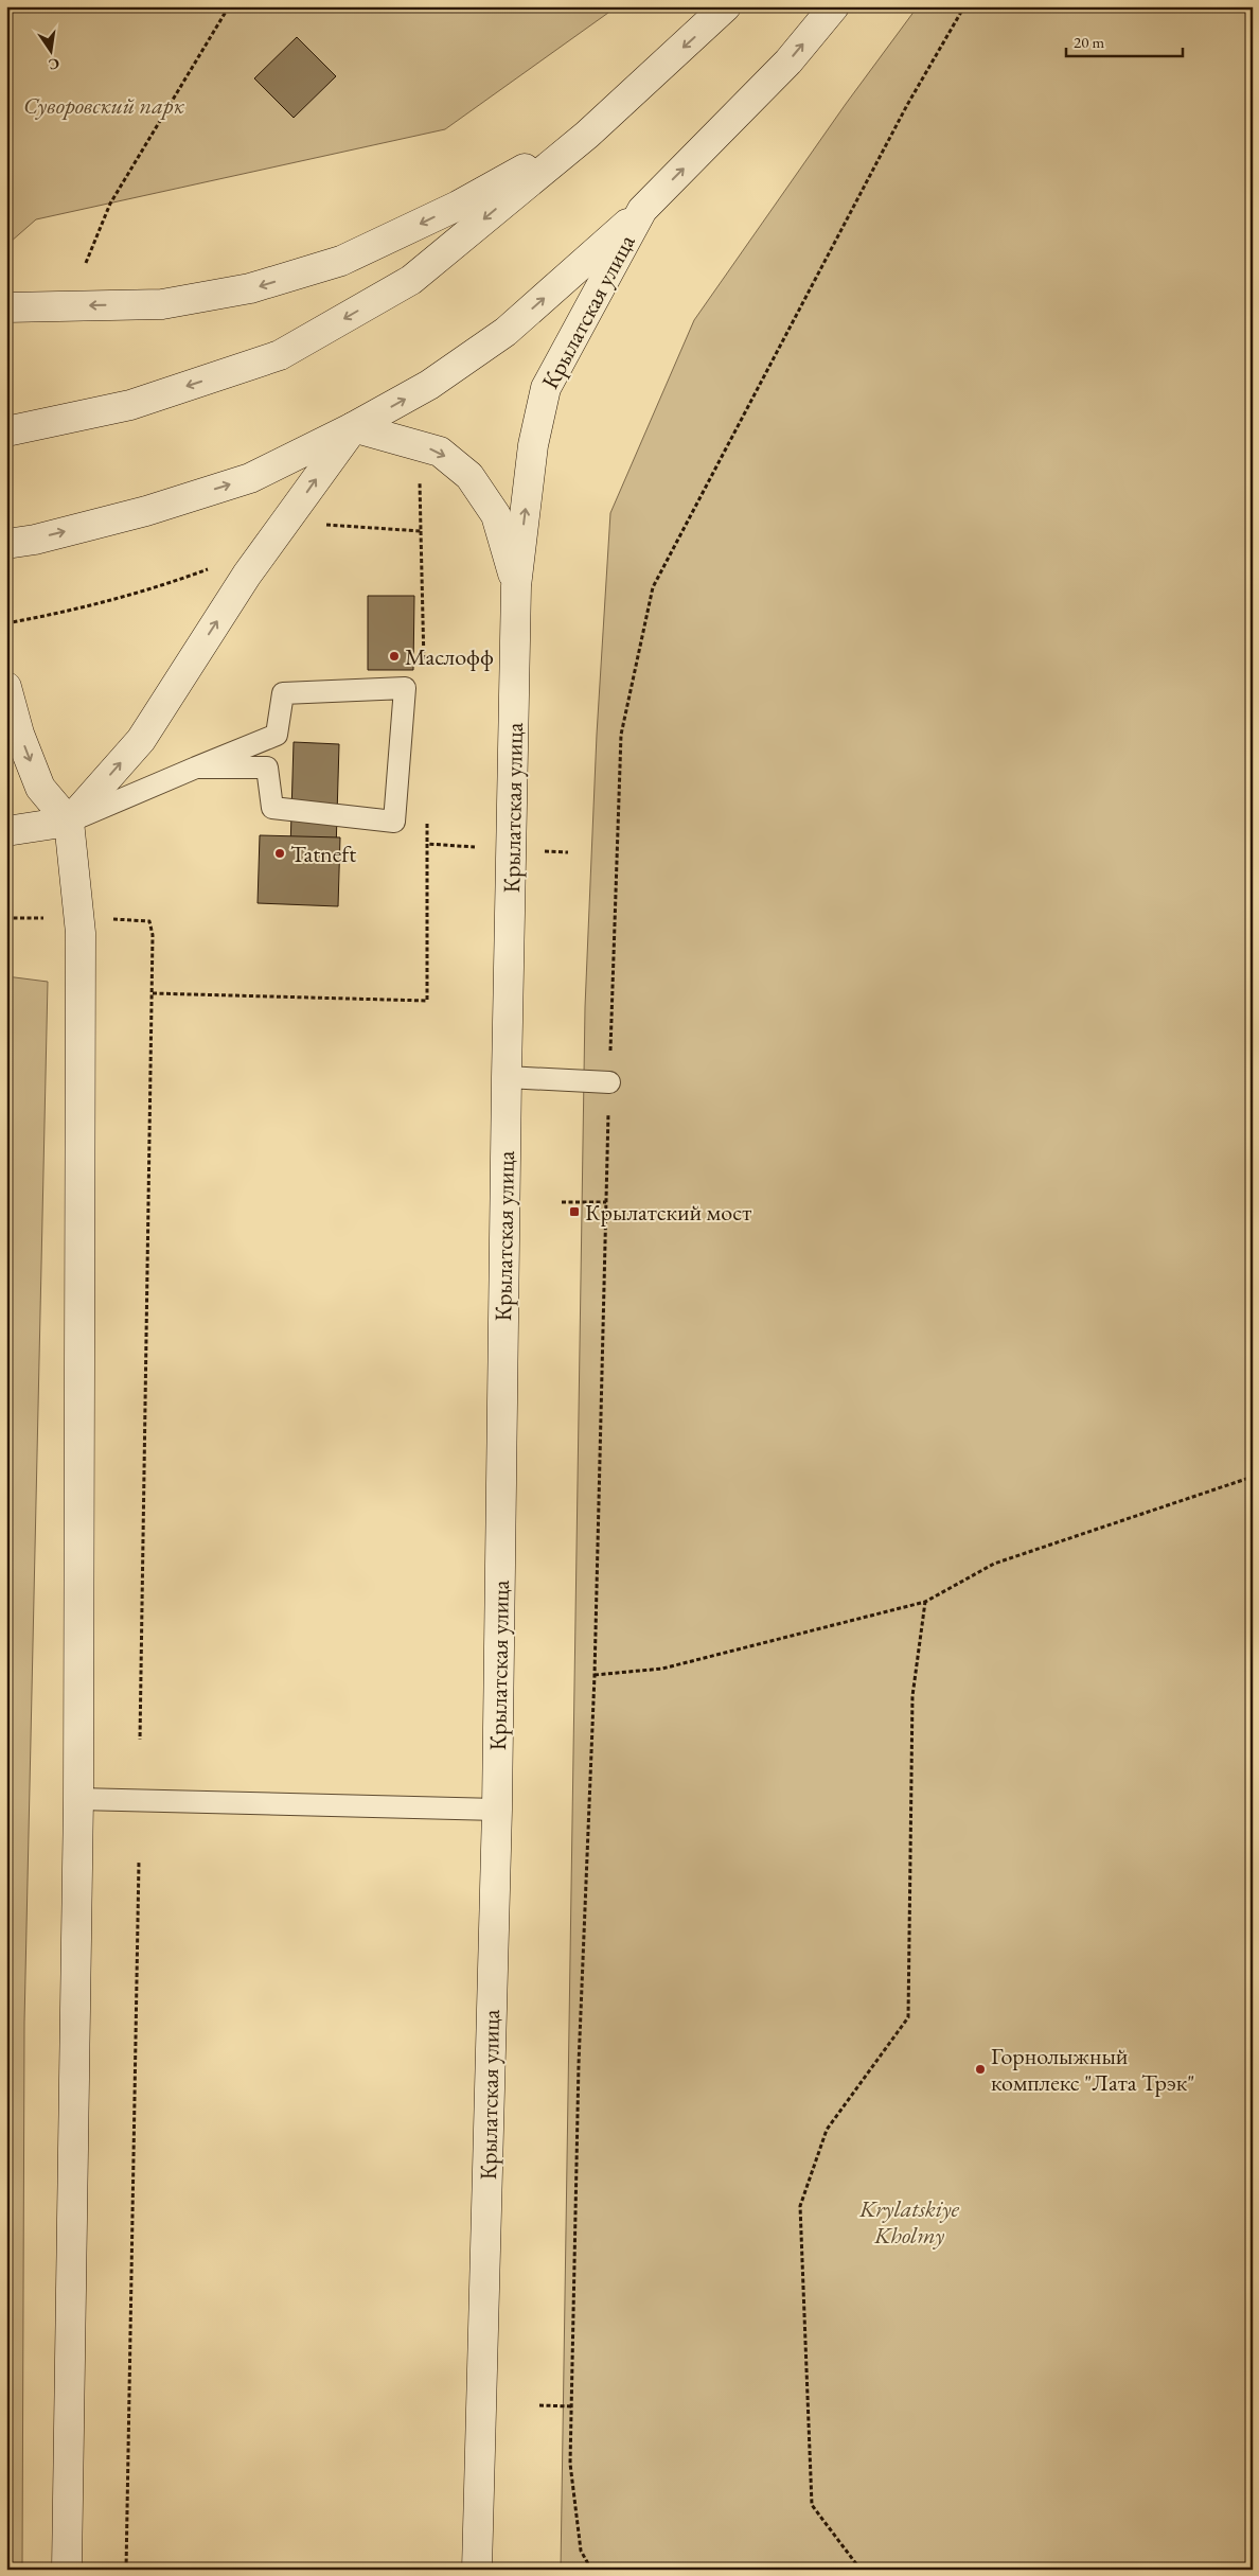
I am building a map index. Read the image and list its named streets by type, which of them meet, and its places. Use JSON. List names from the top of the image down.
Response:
{
  "streets": {
    "main road": ["Крылатская улица"]
  },
  "parks": ["Суворовский парк", "Krylatskiye Kholmy"],
  "places": {
    "other": ["Маслофф", "Tatneft", "Горнолыжный комплекс \"Лата Трэк\""],
    "transit": ["Крылатский мост"]
  },
  "scale_bar": "20 m",
  "north": "bottom"
}
